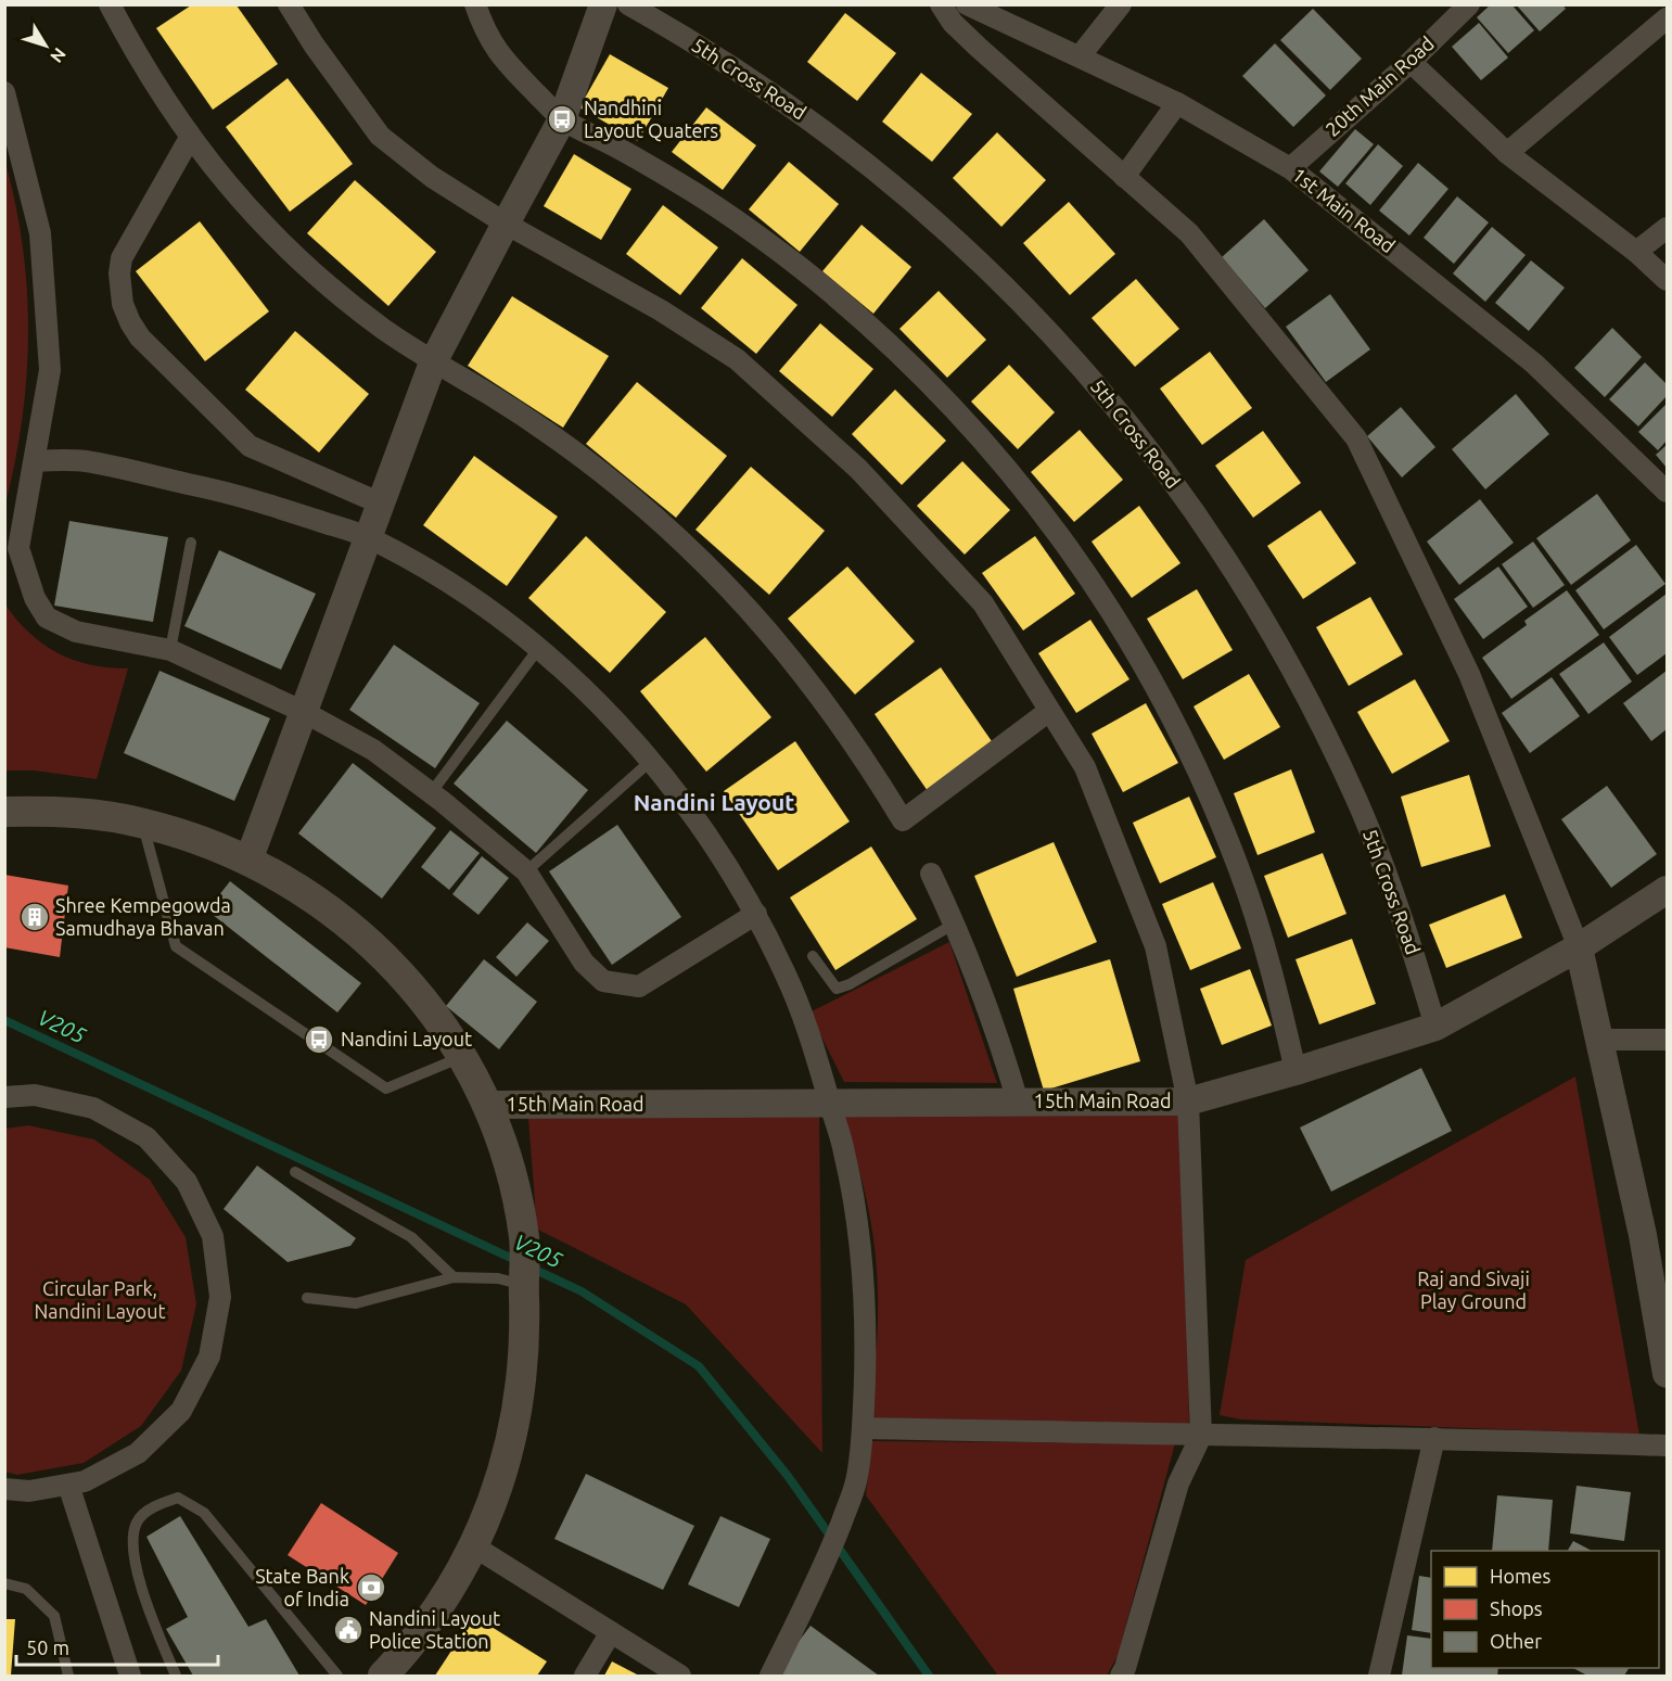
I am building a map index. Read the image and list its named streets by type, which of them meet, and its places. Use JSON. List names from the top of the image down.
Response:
{
  "streets": {
    "street": [
      "5th Cross Road",
      "20th Main Road",
      "1st Main Road",
      "15th Main Road"
    ]
  },
  "crossings": [
    ["5th Cross Road", "15th Main Road"],
    ["20th Main Road", "1st Main Road"]
  ],
  "districts": ["Nandini Layout"],
  "water": ["V205"],
  "parks": ["Raj and Sivaji Play Ground", "Circular Park, Nandini Layout"],
  "places": {
    "bus stop": ["Nandhini Layout Quaters", "Nandini Layout"],
    "building": ["Shree Kempegowda Samudhaya Bhavan"],
    "bank": ["State Bank of India"],
    "public building": ["Nandini Layout Police Station"]
  },
  "legend": ["Homes", "Shops", "Other"],
  "scale_bar": "50 m",
  "north": "bottom right"
}
